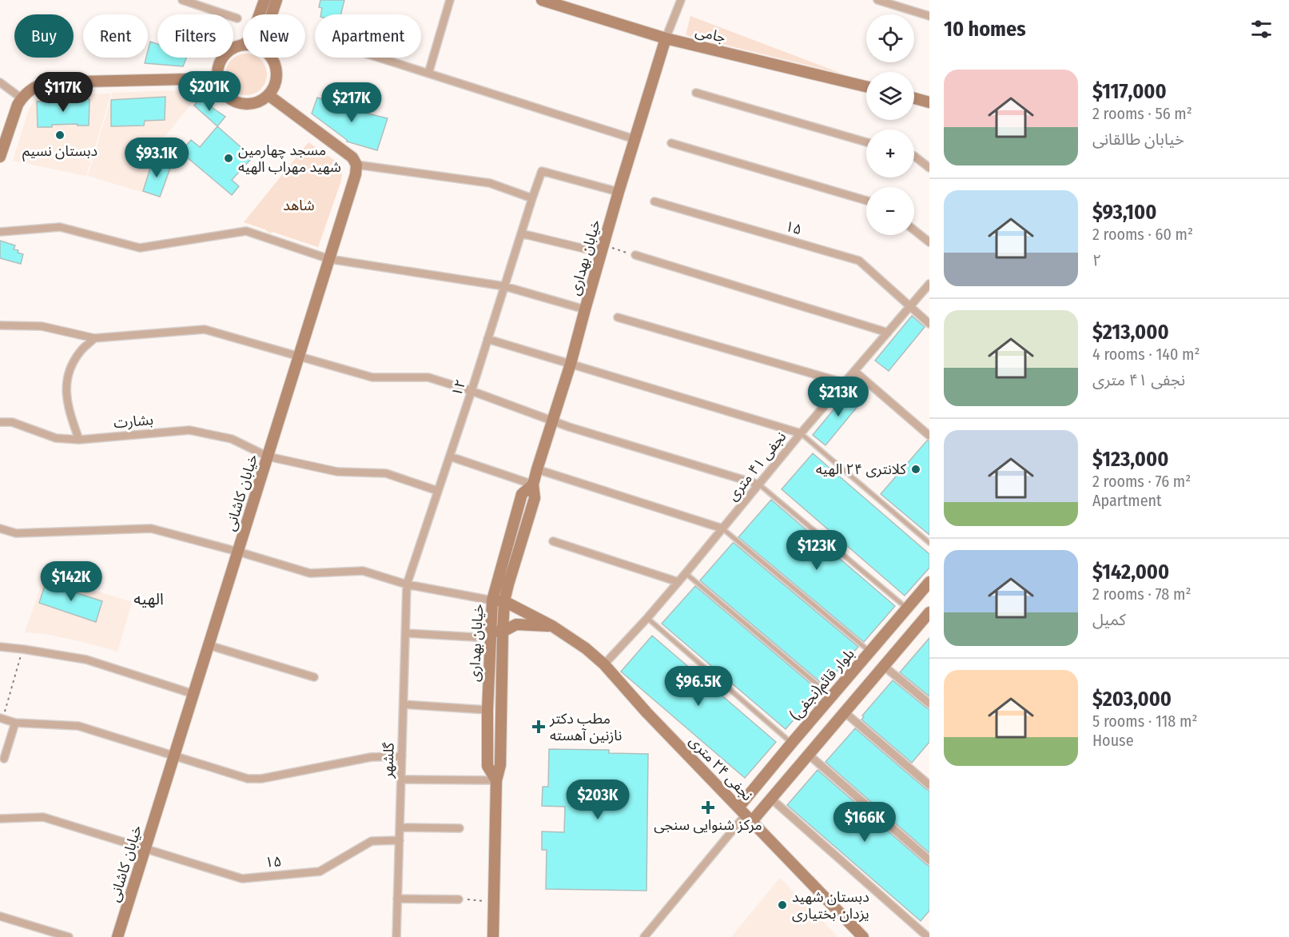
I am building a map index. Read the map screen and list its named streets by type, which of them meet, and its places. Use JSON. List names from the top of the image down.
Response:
{
  "streets": {
    "street": [
      "جامی",
      "۱۵",
      "خیابان بهداری",
      "۱۲",
      "بشارت",
      "نجفی ۴۱ متری",
      "خیابان کاشانی",
      "بلوار قائم(نجفی)",
      "گلشهر",
      "نجفی ۲۴ متری"
    ]
  },
  "crossings": [
    ["جامی", "خیابان بهداری"],
    ["۱۵", "نجفی ۴۱ متری"],
    ["۱۵", "خیابان کاشانی"],
    ["۱۵", "گلشهر"],
    ["خیابان بهداری", "۱۲"],
    ["خیابان بهداری", "نجفی ۲۴ متری"],
    ["۱۲", "بشارت"],
    ["۱۲", "گلشهر"],
    ["بشارت", "خیابان کاشانی"],
    ["نجفی ۴۱ متری", "نجفی ۲۴ متری"],
    ["بلوار قائم(نجفی)", "نجفی ۲۴ متری"]
  ],
  "districts": ["الهیه"],
  "parks": ["شاهد"],
  "places": {
    "other": [
      "دبستان نسیم",
      "مسجد چهارمین شهید مهراب الهیه",
      "کلانتری ۲۴ الهیه",
      "دبستان شهید یزدان بختیاری"
    ],
    "health": ["مطب دکتر نازنین آهسته", "مرکز شنوایی سنجی"]
  },
  "page": {
    "heading": "10 homes",
    "map_buttons": ["+", "−"],
    "chip": [
      "Buy",
      "Rent",
      "Filters",
      "New",
      "Apartment"
    ],
    "list": [
      {
        "name": "$117,000",
        "note": "2 rooms · 56 m² · خیابان طالقانی"
      },
      {
        "name": "$93,100",
        "note": "2 rooms · 60 m² · ۲"
      },
      {
        "name": "$213,000",
        "note": "4 rooms · 140 m² · نجفی ۴۱ متری"
      },
      {
        "name": "$123,000",
        "note": "2 rooms · 76 m² · Apartment"
      },
      {
        "name": "$142,000",
        "note": "2 rooms · 78 m² · کمیل"
      },
      {
        "name": "$203,000",
        "note": "5 rooms · 118 m² · House"
      }
    ],
    "price": [
      "$201K",
      "$117K",
      "$217K",
      "$93.1K",
      "$213K",
      "$123K",
      "$142K",
      "$96.5K",
      "$203K",
      "$166K"
    ]
  }
}
